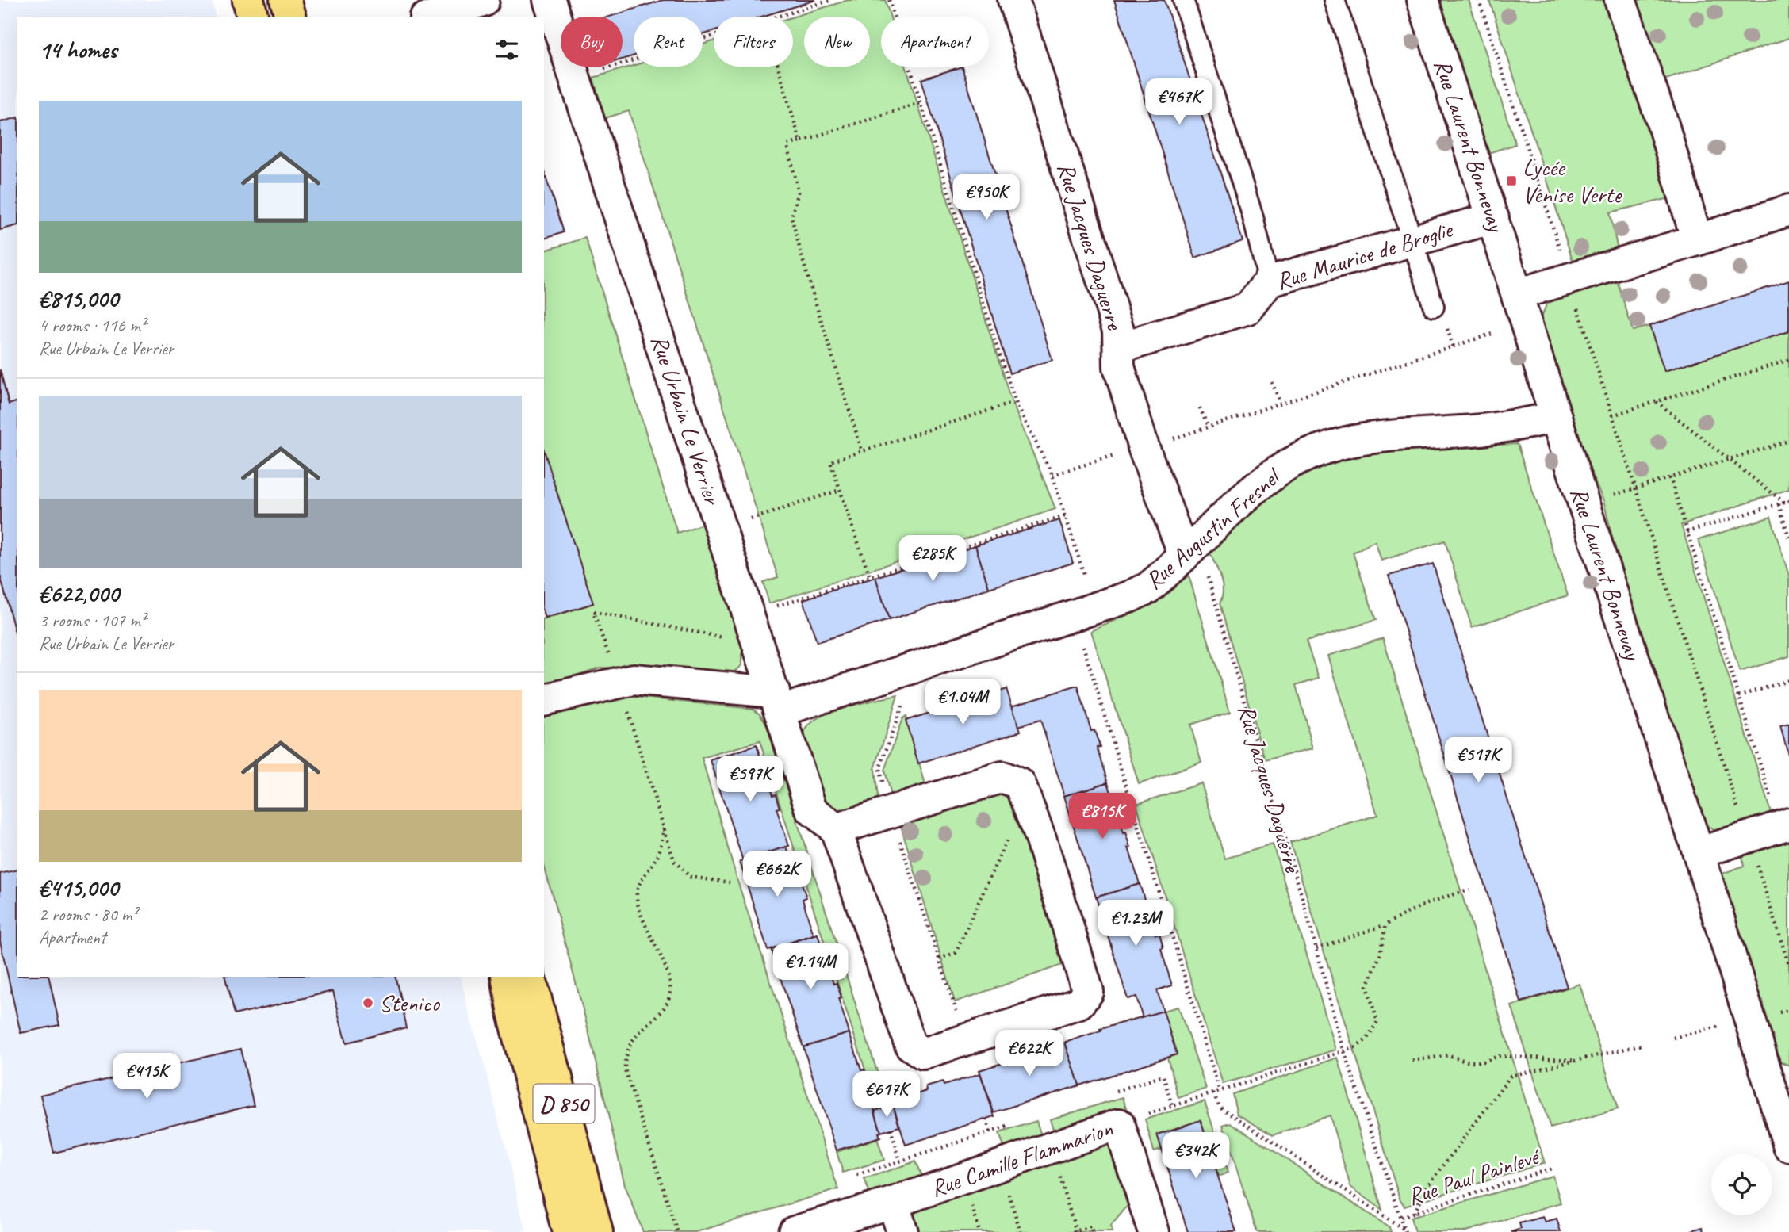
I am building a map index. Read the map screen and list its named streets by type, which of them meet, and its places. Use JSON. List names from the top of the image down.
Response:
{
  "streets": {
    "main road": ["D 850"],
    "street": [
      "Rue Laurent Bonnevay",
      "Rue Jacques Daguerre",
      "Rue Maurice de Broglie",
      "Rue Urbain Le Verrier",
      "Rue Augustin Fresnel",
      "Rue Camille Flammarion"
    ],
    "path": ["Rue Paul Painlevé"]
  },
  "crossings": [
    ["Rue Laurent Bonnevay", "Rue Maurice de Broglie"],
    ["Rue Laurent Bonnevay", "Rue Augustin Fresnel"],
    ["Rue Jacques Daguerre", "Rue Maurice de Broglie"],
    ["Rue Jacques Daguerre", "Rue Augustin Fresnel"],
    ["Rue Jacques Daguerre", "Rue Camille Flammarion"],
    ["Rue Jacques Daguerre", "Rue Paul Painlevé"],
    ["Rue Urbain Le Verrier", "Rue Augustin Fresnel"]
  ],
  "places": {
    "transit": ["Lycée Venise Verte"],
    "other": ["Stenico"]
  },
  "page": {
    "chip": [
      "Buy",
      "Rent",
      "Filters",
      "New",
      "Apartment"
    ],
    "heading": "14 homes",
    "price": [
      "€467K",
      "€950K",
      "€285K",
      "€1.04M",
      "€517K",
      "€597K",
      "€815K",
      "€662K",
      "€1.23M",
      "€1.14M",
      "€622K",
      "€415K",
      "€617K",
      "€342K"
    ],
    "list": [
      {
        "name": "€815,000",
        "note": "4 rooms · 116 m² · Rue Urbain Le Verrier"
      },
      {
        "name": "€622,000",
        "note": "3 rooms · 107 m² · Rue Urbain Le Verrier"
      },
      {
        "name": "€415,000",
        "note": "2 rooms · 80 m² · Apartment"
      }
    ]
  }
}
